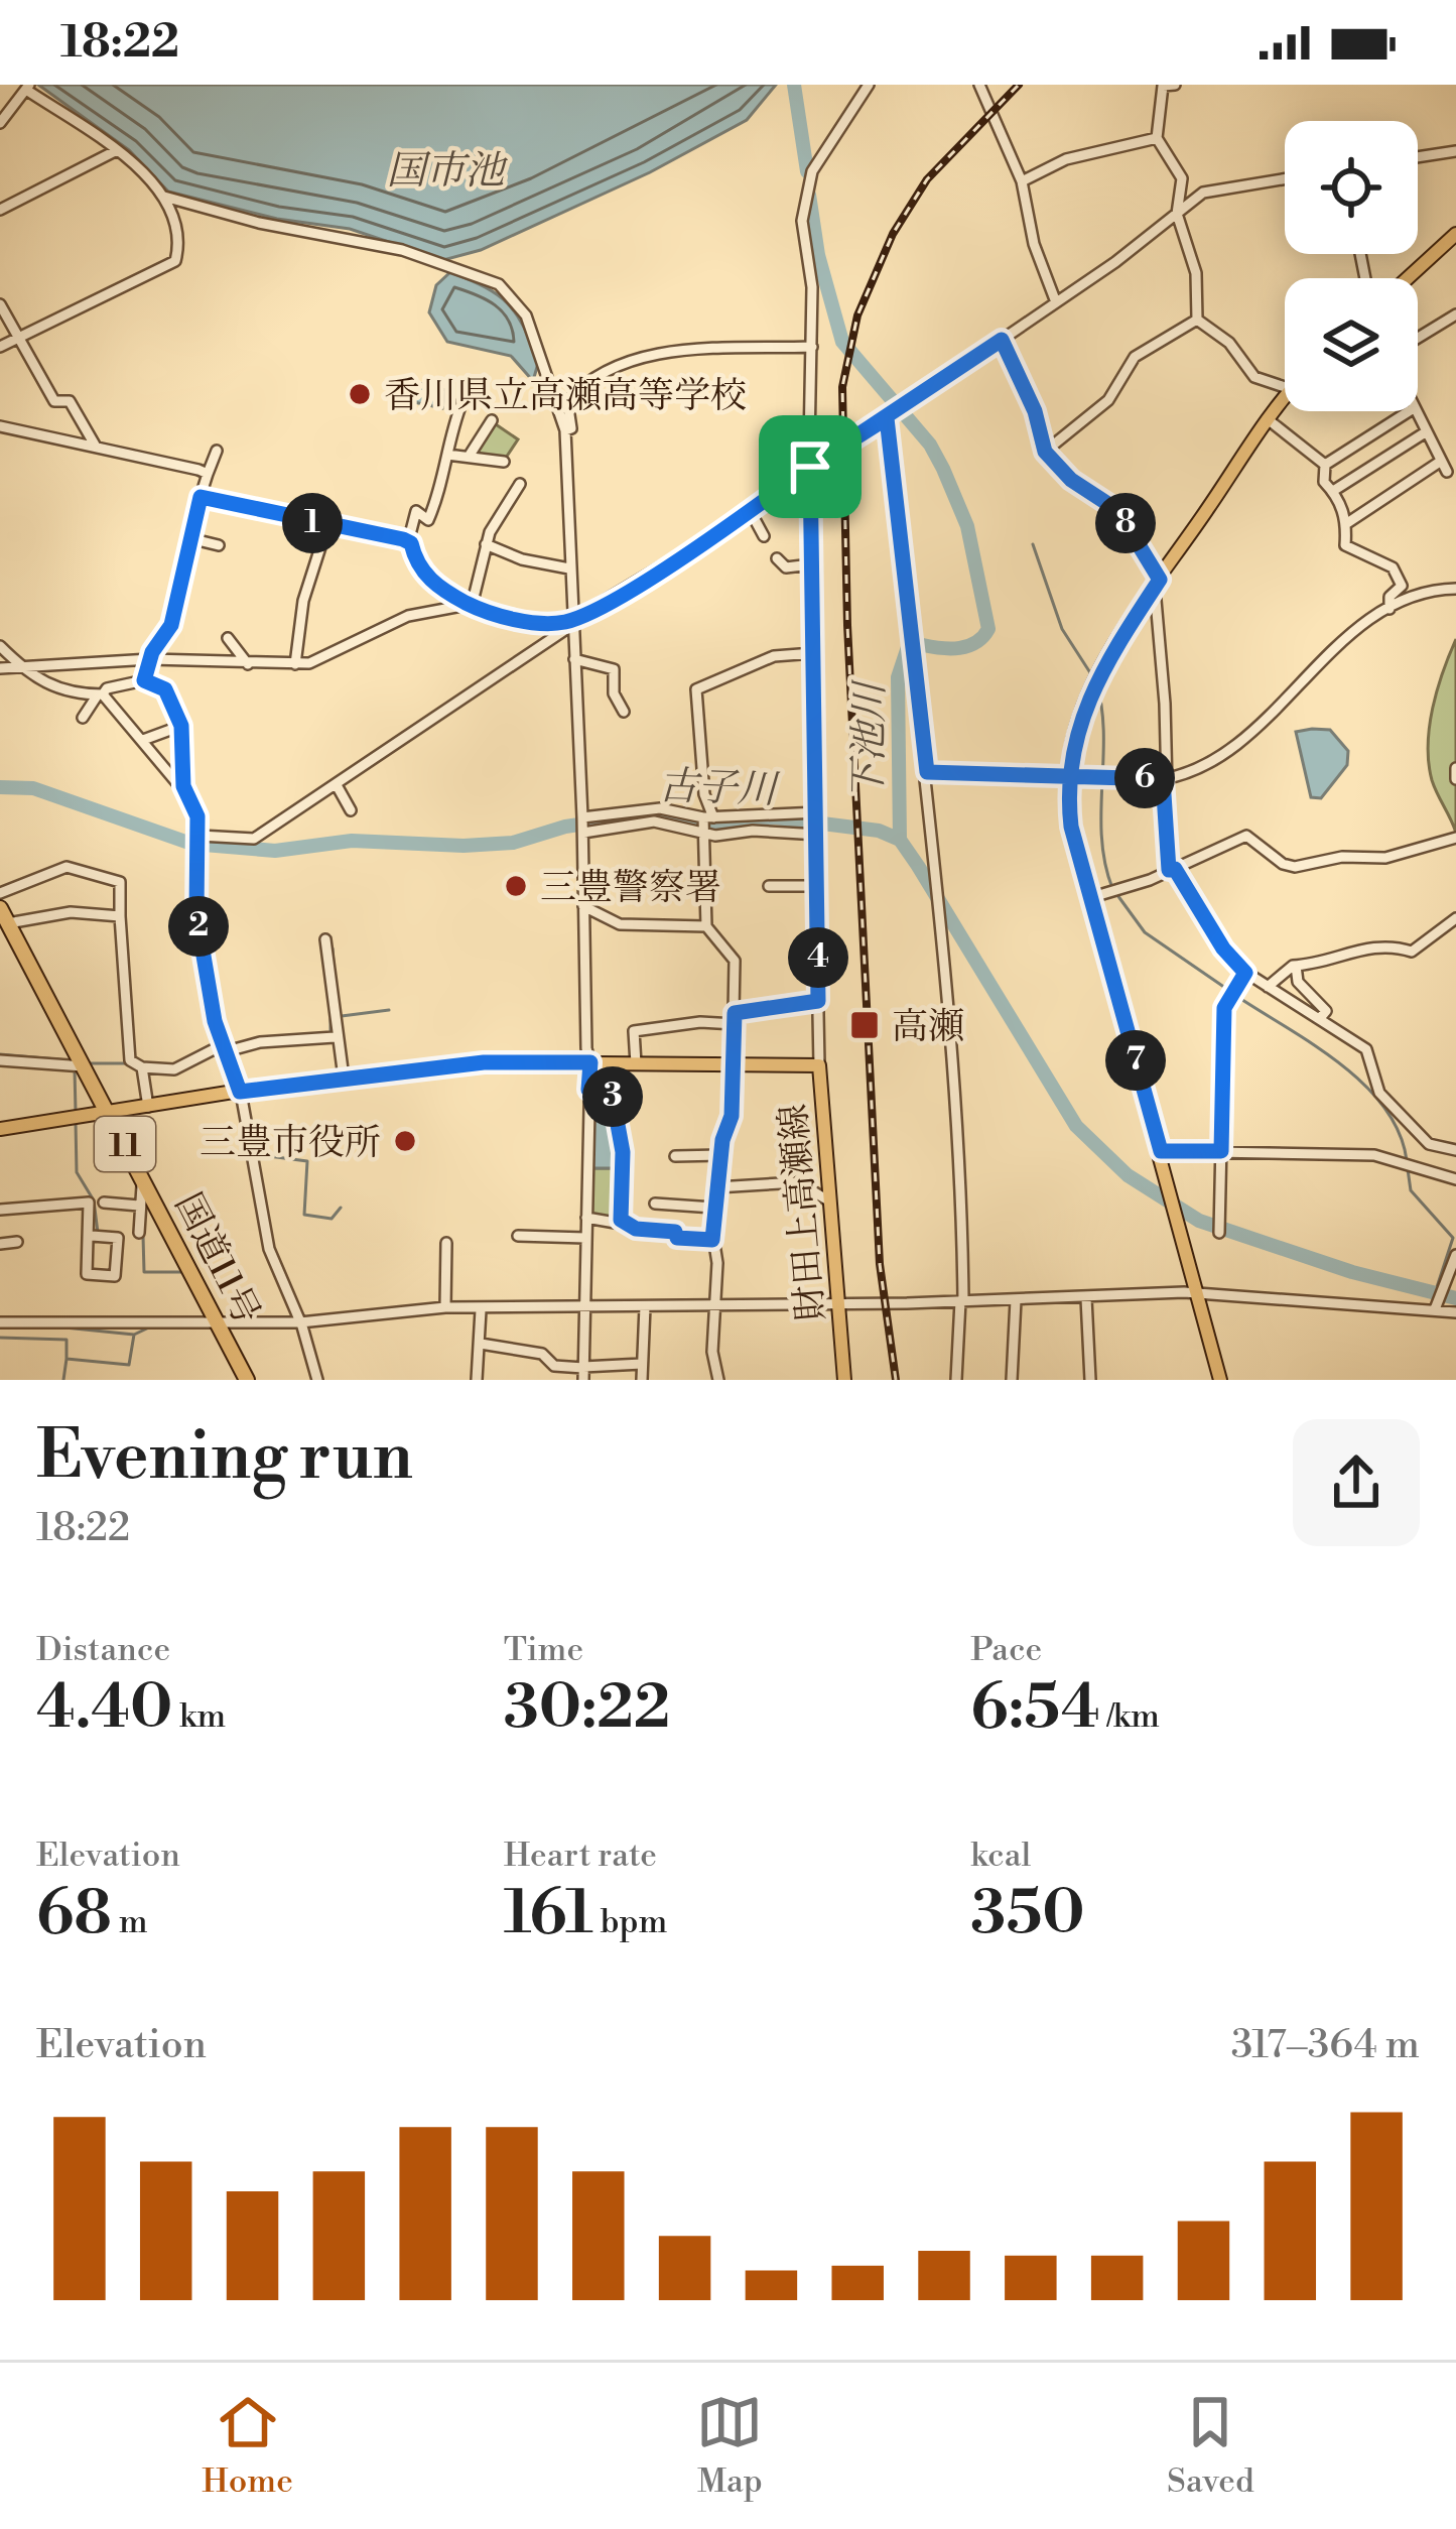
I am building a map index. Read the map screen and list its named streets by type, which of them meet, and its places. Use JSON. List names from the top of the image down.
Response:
{
  "streets": {
    "highway": ["11", "国道11号"],
    "main road": ["財田上高瀬線"]
  },
  "crossings": [
    ["財田上高瀬線", "国道11号"]
  ],
  "water": ["国市池", "下池川", "古子川"],
  "places": {
    "other": ["香川県立高瀬高等学校", "三豊警察署", "三豊市役所"],
    "transit": ["高瀬"]
  },
  "page": {
    "status": "18:22",
    "pins": [
      "1",
      "8",
      "6",
      "2",
      "4",
      "7",
      "3"
    ],
    "heading": ["Evening run", "18:22"],
    "stats": [
      ["Distance", "4.40 km"],
      ["Time", "30:22"],
      ["Pace", "6:54 /km"],
      ["Elevation", "68 m"],
      ["Heart rate", "161 bpm"],
      ["kcal", "350"]
    ],
    "chart": ["Elevation", "317–364 m"],
    "tabs": ["Home", "Map", "Saved"]
  }
}
